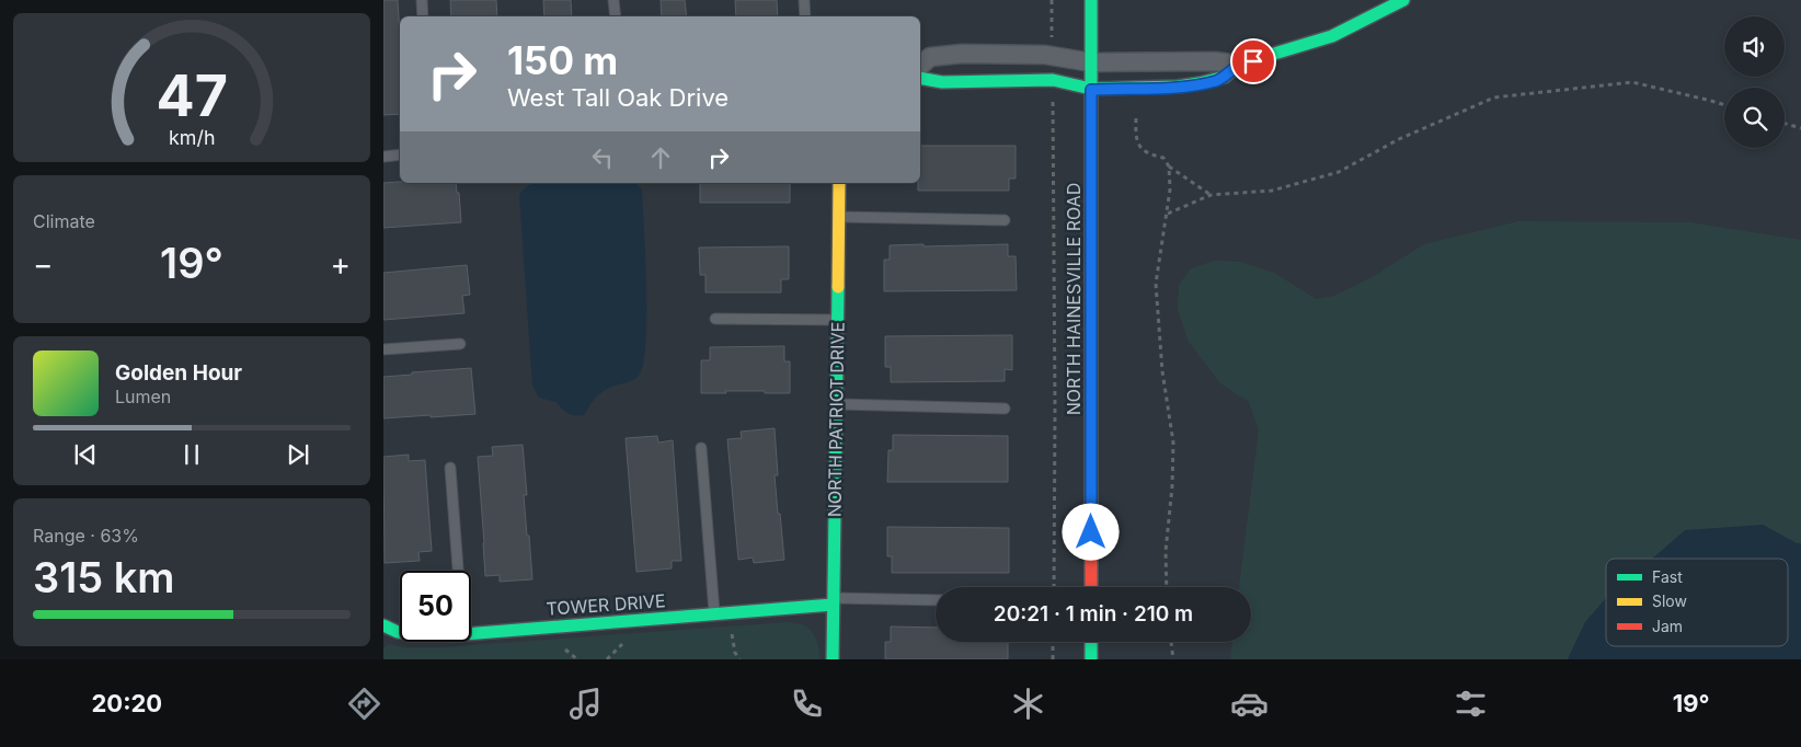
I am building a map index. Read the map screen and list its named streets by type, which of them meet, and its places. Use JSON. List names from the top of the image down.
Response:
{
  "streets": {
    "street": ["NORTH HAINESVILLE ROAD", "NORTH PATRIOT DRIVE", "TOWER DRIVE"]
  },
  "crossings": [
    ["NORTH PATRIOT DRIVE", "TOWER DRIVE"]
  ],
  "legend": ["Fast", "Slow", "Jam"],
  "page": {
    "turn": ["150 m", "West Tall Oak Drive"],
    "tile": [
      "Climate",
      ["Range · 63%", "315 km"]
    ],
    "heat": ["−", "19°", "+"],
    "song": ["Golden Hour", "Lumen"],
    "limit": "50",
    "trip": "20:21 · 1 min · 210 m",
    "tabs": ["20:20", "19°"],
    "gauge": ["47", "km/h"]
  }
}
